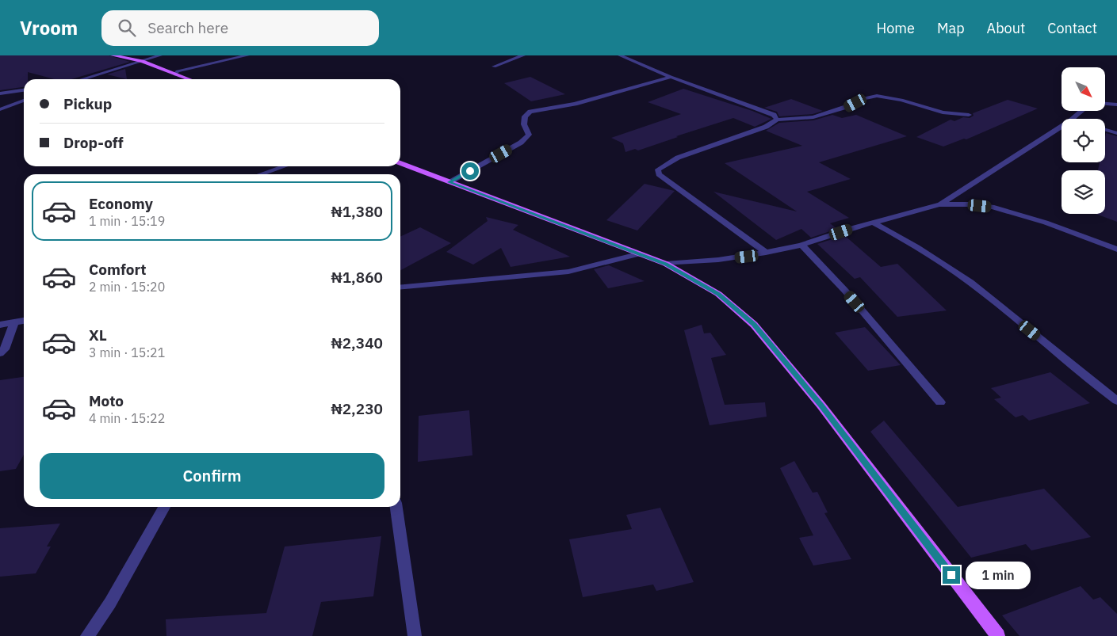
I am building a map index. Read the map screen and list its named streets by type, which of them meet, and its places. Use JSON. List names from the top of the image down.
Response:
{
  "north": "bottom right",
  "page": {
    "header": "Vroom",
    "search": "Search here",
    "nav": [
      "Home",
      "Map",
      "About",
      "Contact"
    ],
    "banner": ["Pickup", "Drop-off"],
    "list": [
      {
        "name": "Economy",
        "note": "1 min · 15:19",
        "value": "₦1,380"
      },
      {
        "name": "Comfort",
        "note": "2 min · 15:20",
        "value": "₦1,860"
      },
      {
        "name": "XL",
        "note": "3 min · 15:21",
        "value": "₦2,340"
      },
      {
        "name": "Moto",
        "note": "4 min · 15:22",
        "value": "₦2,230"
      }
    ],
    "buttons": "Confirm",
    "bubble": "1 min"
  }
}
